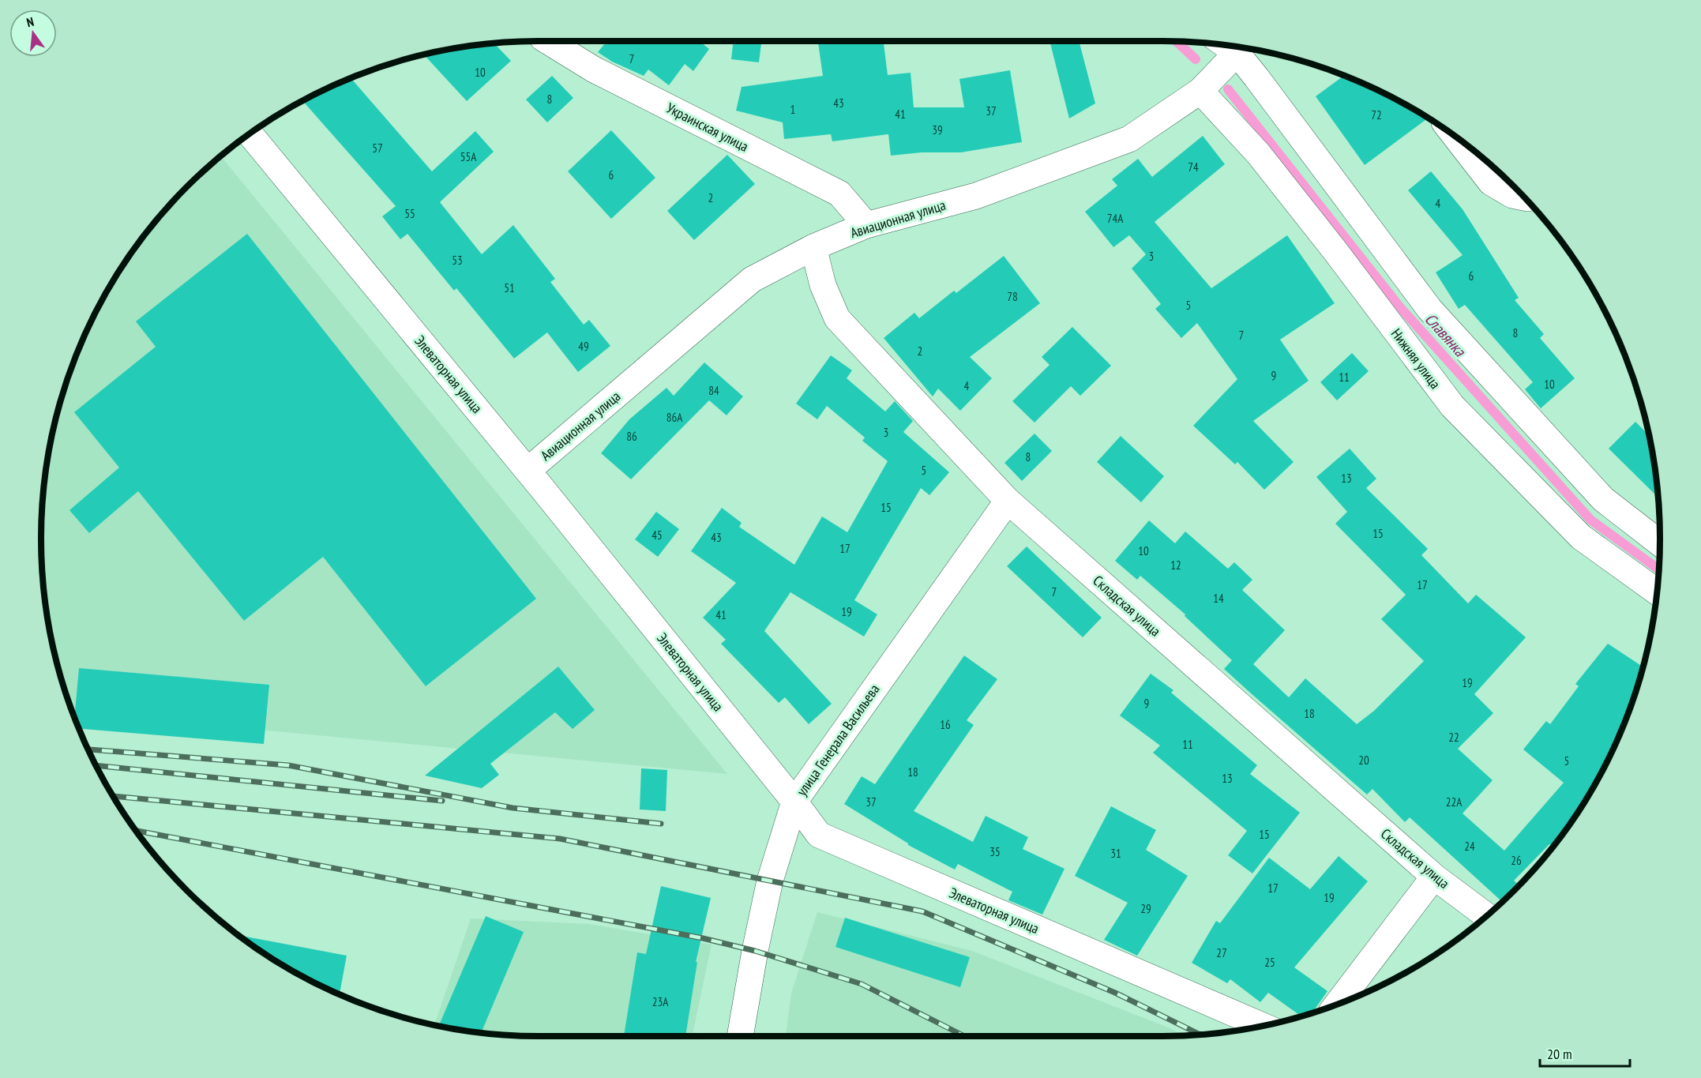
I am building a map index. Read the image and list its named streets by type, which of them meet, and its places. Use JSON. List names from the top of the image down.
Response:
{
  "streets": {
    "street": [
      "Украинская улица",
      "Авиационная улица",
      "Нижняя улица",
      "Элеваторная улица",
      "Складская улица",
      "улица Генерала Васильева"
    ]
  },
  "crossings": [
    ["Украинская улица", "Авиационная улица"],
    ["Авиационная улица", "Нижняя улица"],
    ["Авиационная улица", "Элеваторная улица"],
    ["Авиационная улица", "Складская улица"],
    ["Элеваторная улица", "улица Генерала Васильева"],
    ["Складская улица", "улица Генерала Васильева"]
  ],
  "water": ["Славянка"],
  "house_numbers": [
    "7",
    "10",
    "8",
    "43",
    "1",
    "37",
    "41",
    "72",
    "39",
    "57",
    "55А",
    "74",
    "6",
    "2",
    "4",
    "55",
    "74А",
    "3",
    "53",
    "6",
    "51",
    "78",
    "5",
    "8",
    "7",
    "49",
    "2",
    "9",
    "11",
    "10",
    "4",
    "84",
    "86А",
    "3",
    "86",
    "8",
    "5",
    "13",
    "15",
    "15",
    "45",
    "43",
    "17",
    "10",
    "12",
    "17",
    "7",
    "14",
    "19",
    "41",
    "19",
    "9",
    "18",
    "16",
    "22",
    "11",
    "20",
    "5",
    "18",
    "13",
    "37",
    "22А",
    "15",
    "24",
    "35",
    "31",
    "26",
    "17",
    "19",
    "29",
    "27",
    "25",
    "23А"
  ],
  "scale_bar": "20 m",
  "north": "top"
}
